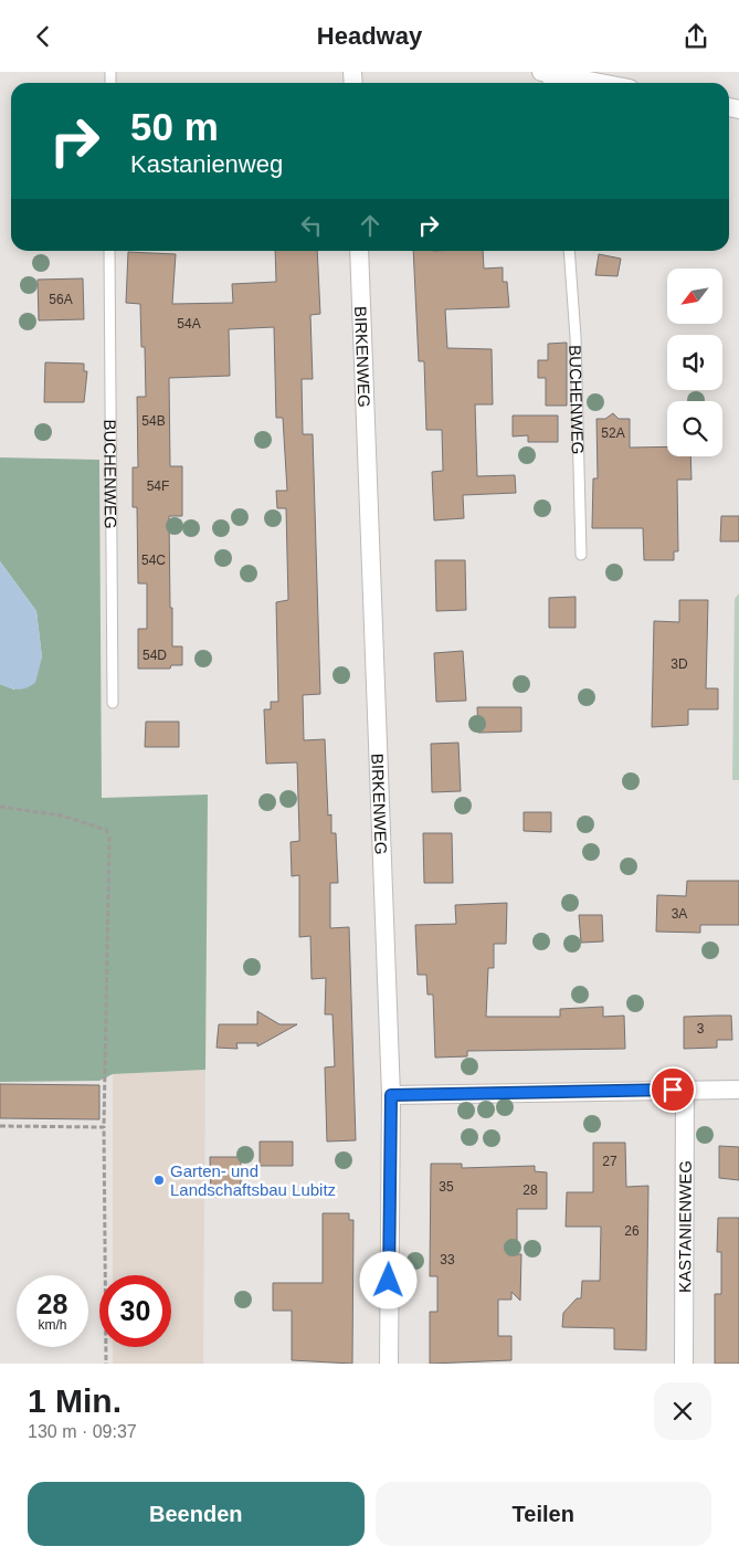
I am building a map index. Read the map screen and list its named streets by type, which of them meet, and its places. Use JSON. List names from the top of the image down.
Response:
{
  "streets": {
    "street": ["BIRKENWEG", "KASTANIENWEG"],
    "lane": ["BUCHENWEG"]
  },
  "places": ["Garten- und Landschaftsbau Lubitz"],
  "house_numbers": [
    "56A",
    "54A",
    "54B",
    "52A",
    "54F",
    "54C",
    "54D",
    "3D",
    "3A",
    "3",
    "27",
    "35",
    "28",
    "26",
    "33"
  ],
  "north": "bottom left",
  "page": {
    "header": "Headway",
    "turn": ["50 m", "Kastanienweg"],
    "speed": "28 km/h",
    "limit": "30",
    "heading": ["1 Min.", "130 m · 09:37"],
    "buttons": ["Beenden", "Teilen"]
  }
}
